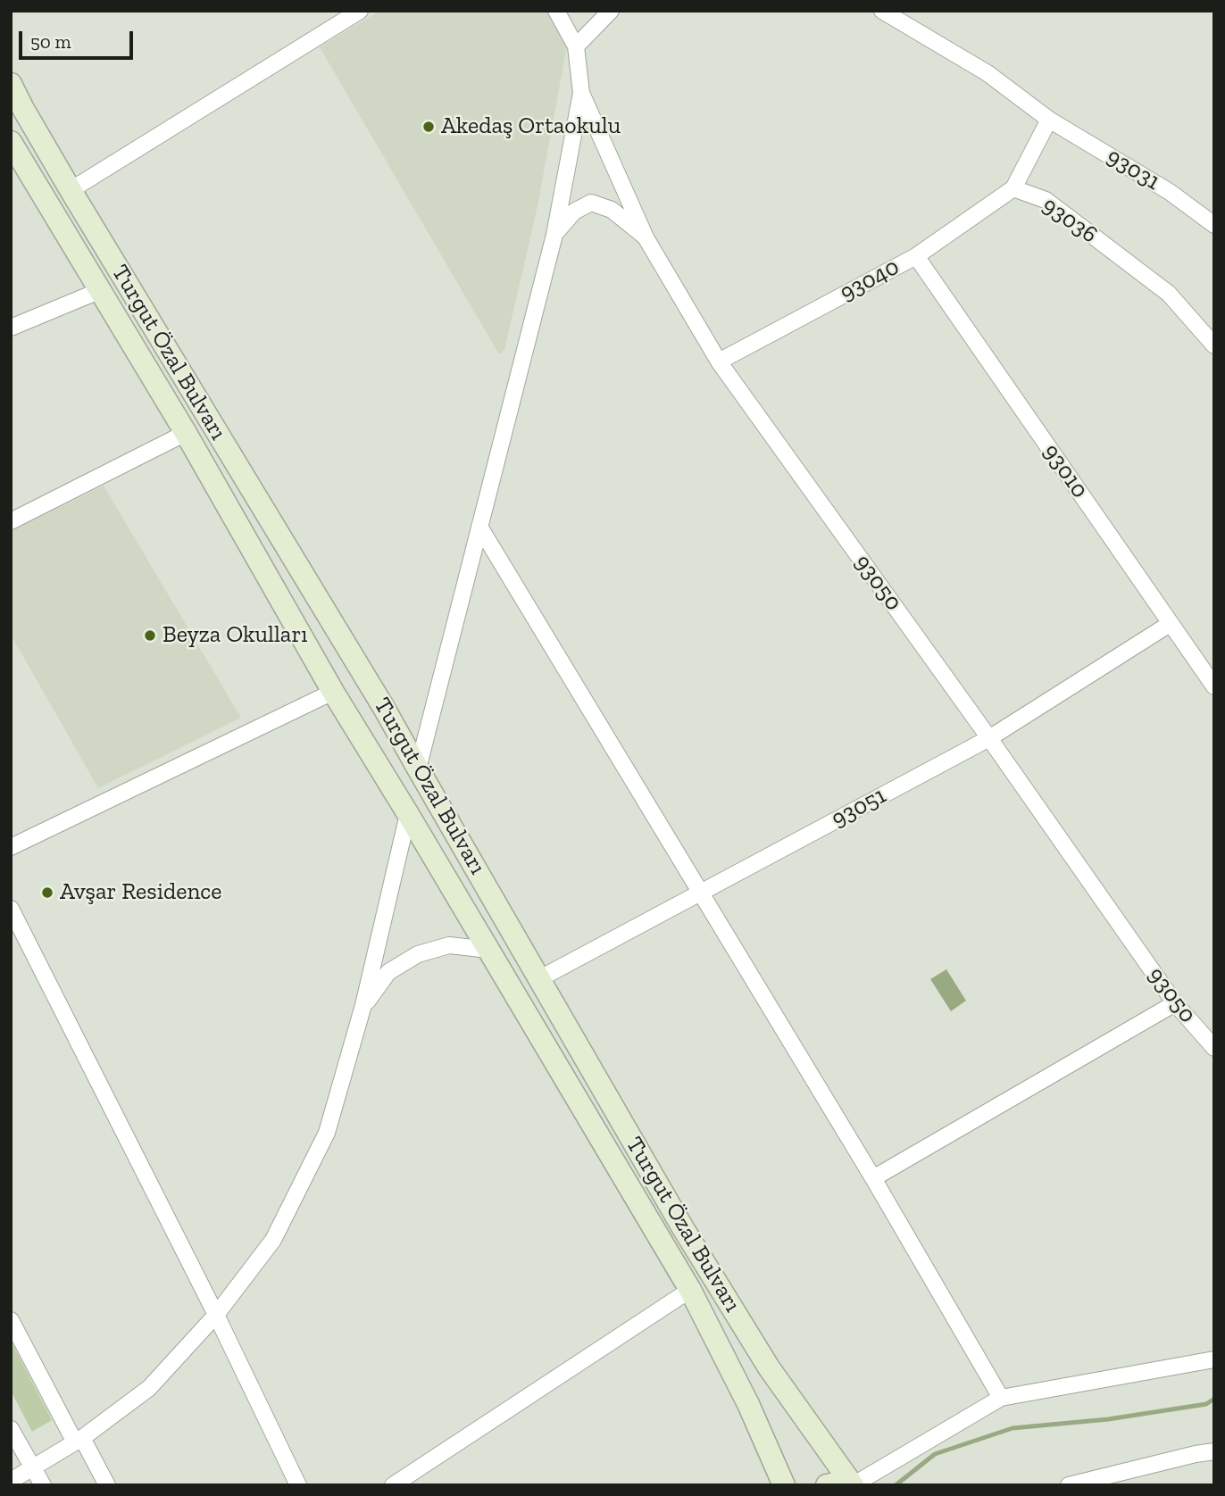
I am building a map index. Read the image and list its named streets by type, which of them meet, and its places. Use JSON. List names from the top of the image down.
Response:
{
  "streets": {
    "main road": ["Turgut Özal Bulvarı"],
    "street": [
      "93031",
      "93036",
      "93040",
      "93010",
      "93050",
      "93051"
    ]
  },
  "crossings": [
    ["93031", "93036"],
    ["93036", "93040"],
    ["93040", "93010"],
    ["93040", "93050"],
    ["Turgut Özal Bulvarı", "93051"],
    ["93010", "93051"],
    ["93050", "93051"]
  ],
  "places": ["Akedaş Ortaokulu", "Beyza Okulları", "Avşar Residence"],
  "scale_bar": "50 m"
}
